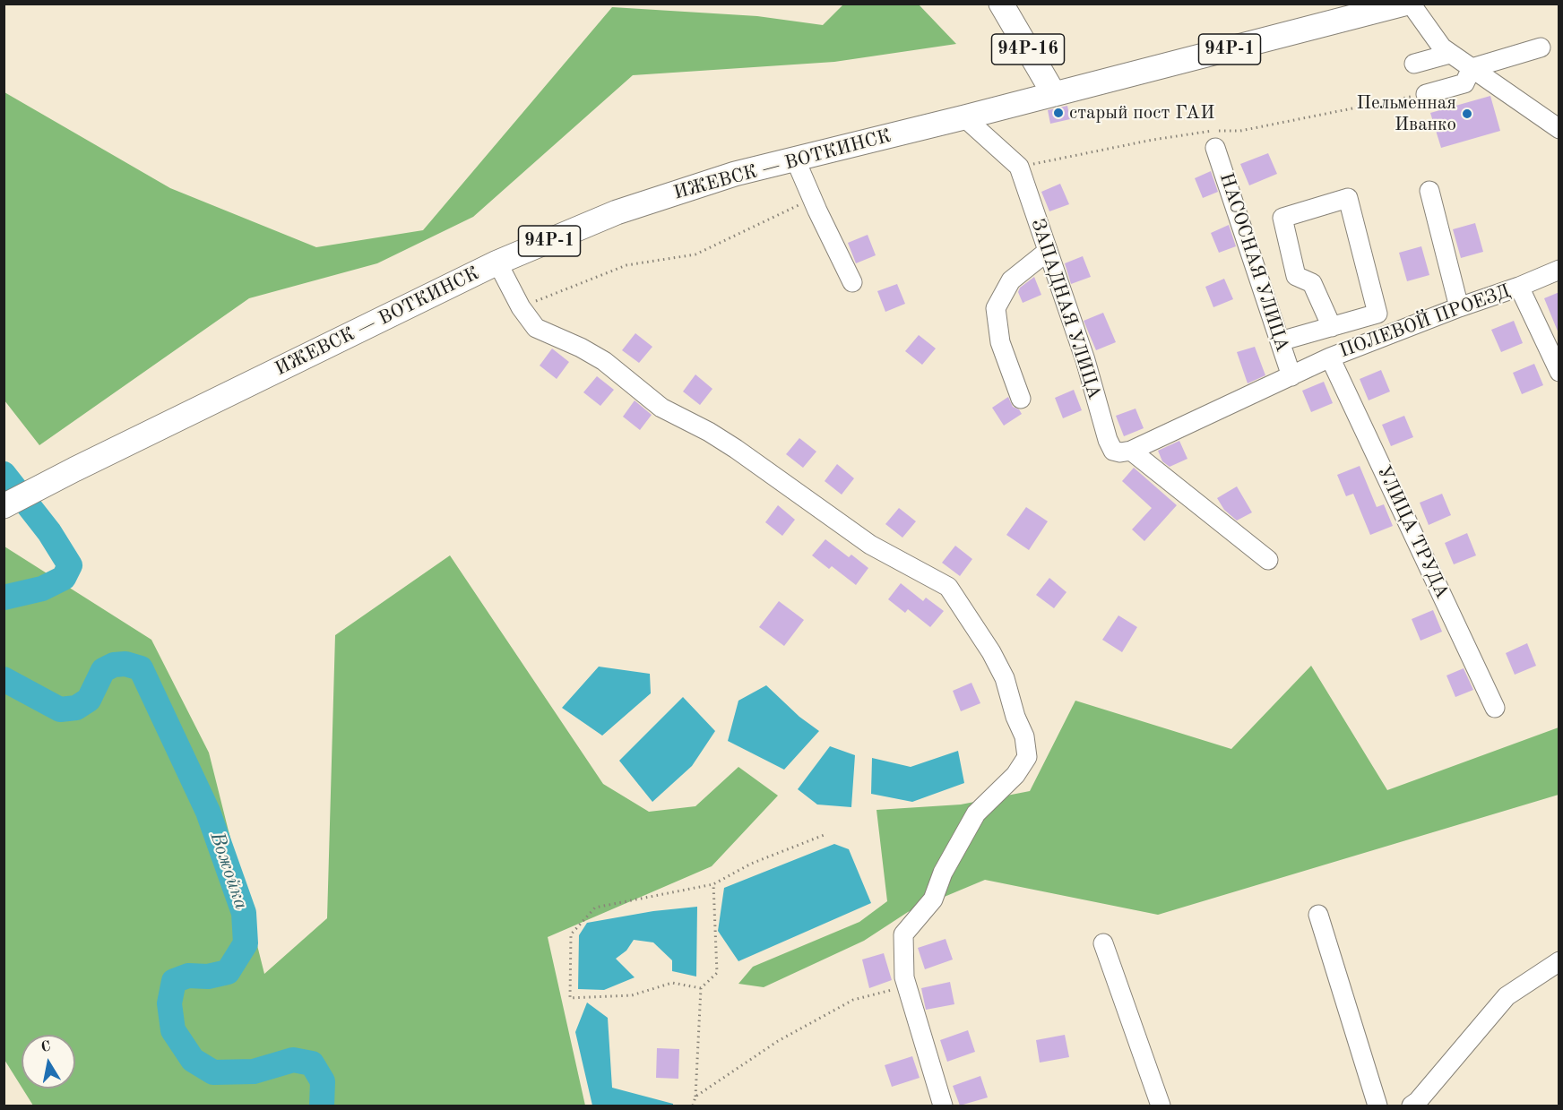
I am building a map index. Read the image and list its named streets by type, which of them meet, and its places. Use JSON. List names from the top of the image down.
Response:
{
  "streets": {
    "main road": ["94Р-16", "94Р-1", "ИЖЕВСК — ВОТКИНСК"],
    "street": [
      "НАСОСНАЯ УЛИЦА",
      "ЗАПАДНАЯ УЛИЦА",
      "ПОЛЕВОЙ ПРОЕЗД",
      "УЛИЦА ТРУДА"
    ]
  },
  "crossings": [
    ["94Р-16", "ИЖЕВСК — ВОТКИНСК"],
    ["НАСОСНАЯ УЛИЦА", "ПОЛЕВОЙ ПРОЕЗД"],
    ["ЗАПАДНАЯ УЛИЦА", "ПОЛЕВОЙ ПРОЕЗД"],
    ["ПОЛЕВОЙ ПРОЕЗД", "УЛИЦА ТРУДА"]
  ],
  "water": ["Вожойка"],
  "places": ["старый пост ГАИ", "Пельменная Иванко"],
  "north": "top"
}
